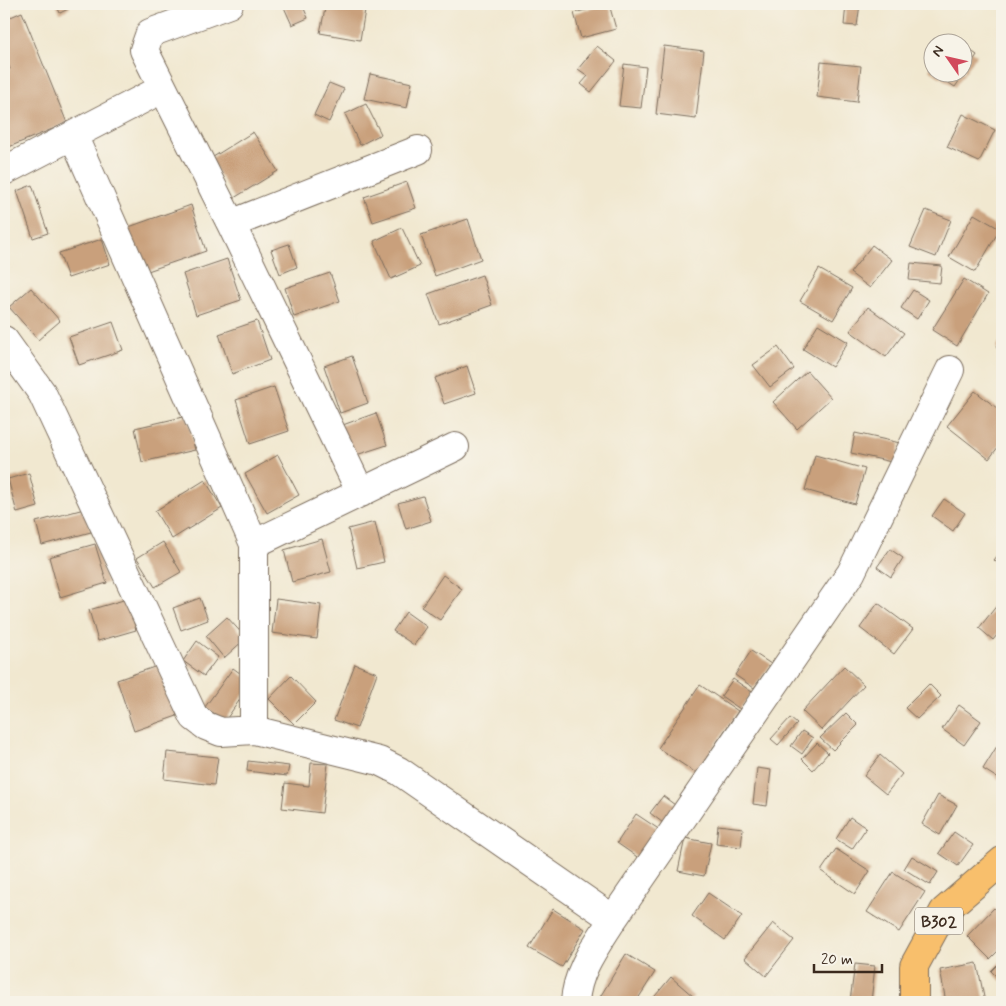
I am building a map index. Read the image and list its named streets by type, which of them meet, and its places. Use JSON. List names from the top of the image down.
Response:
{
  "streets": {
    "main road": ["B302"]
  },
  "scale_bar": "20 m",
  "north": "top left"
}
